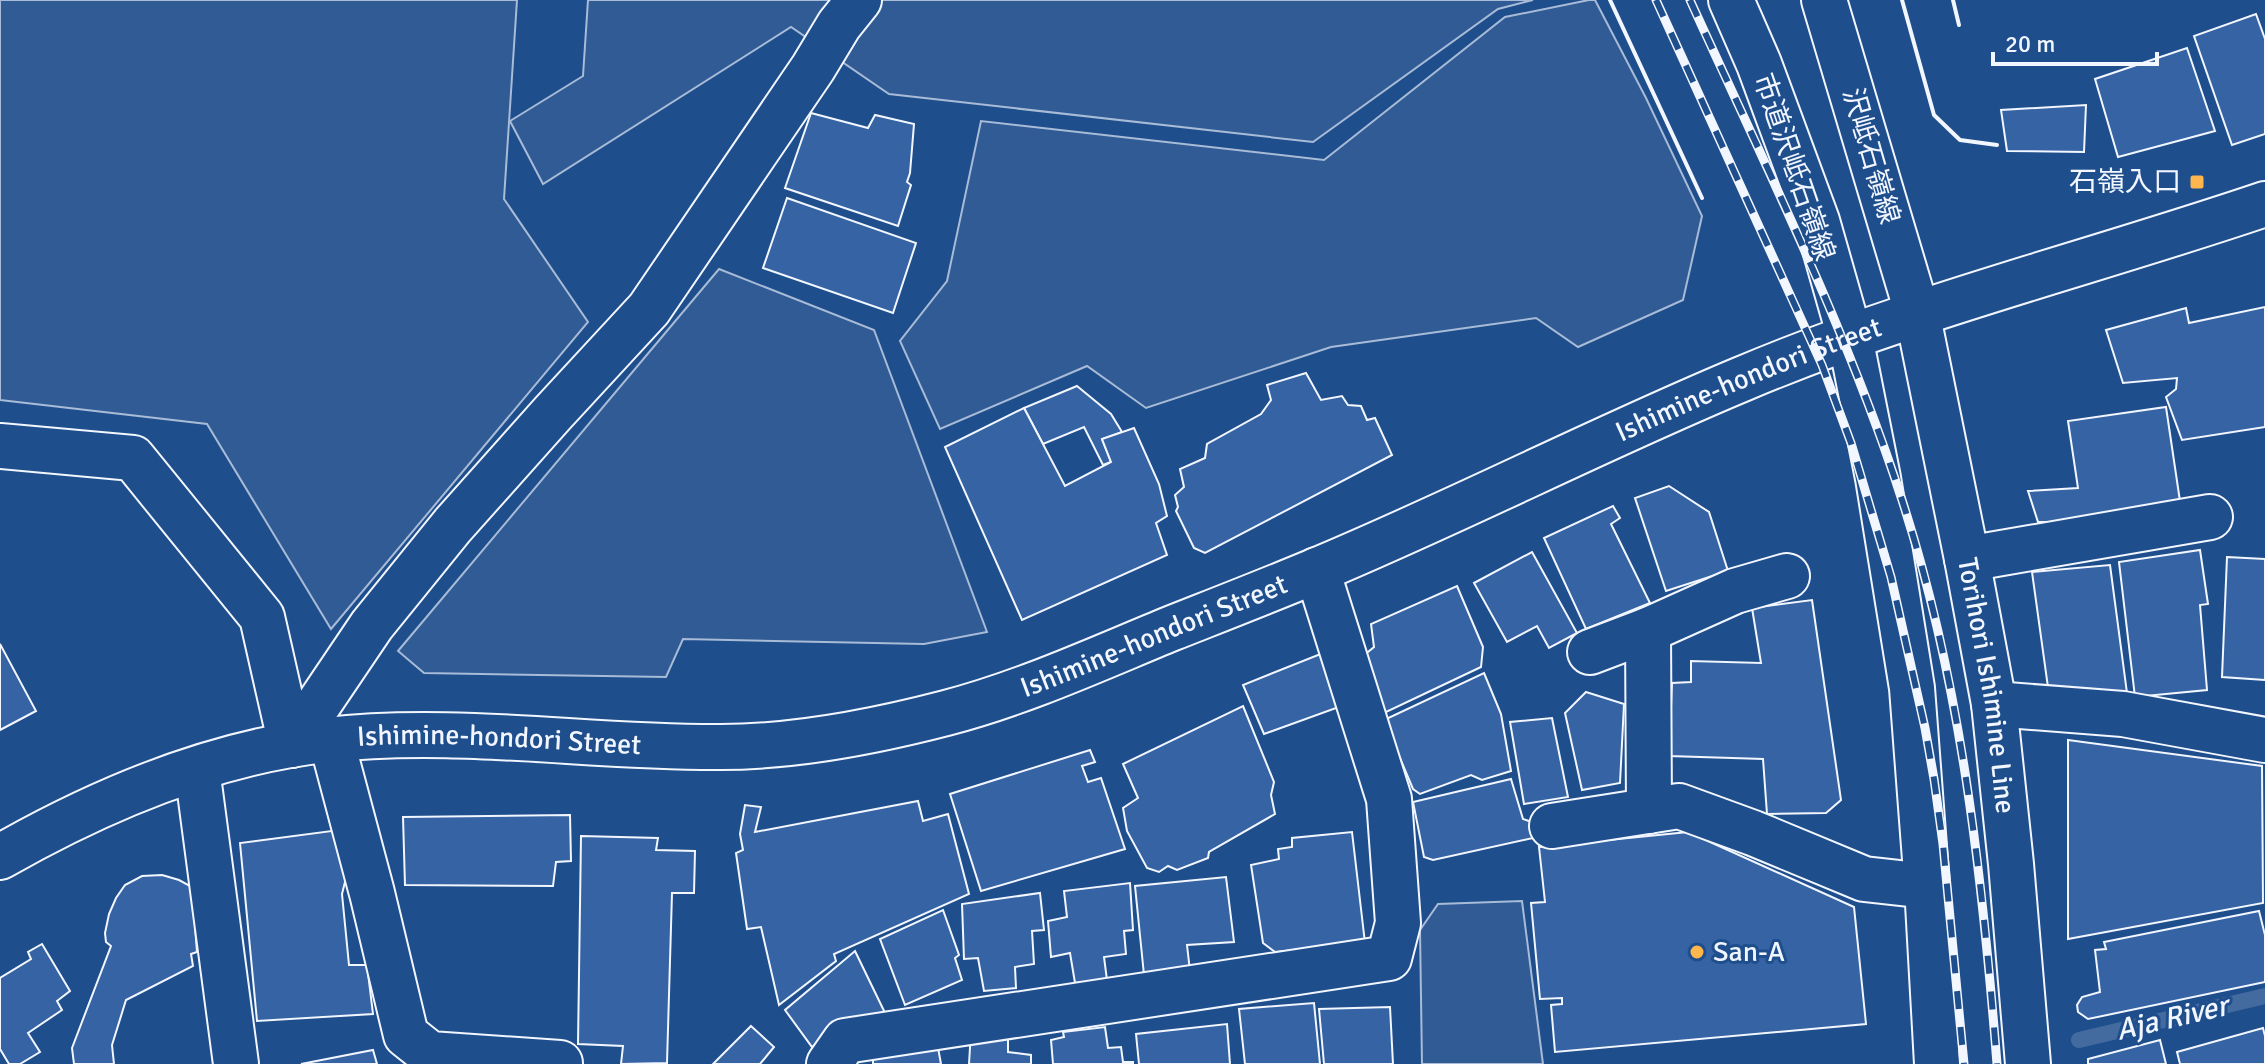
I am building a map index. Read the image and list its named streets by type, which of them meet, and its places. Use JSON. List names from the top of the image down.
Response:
{
  "streets": {
    "street": [
      "沢岻石嶺線",
      "市道沢岻石嶺線",
      "Ishimine-hondori Street",
      "Torihori Ishimine Line"
    ]
  },
  "crossings": [
    ["沢岻石嶺線", "Ishimine-hondori Street"],
    ["沢岻石嶺線", "Torihori Ishimine Line"],
    ["市道沢岻石嶺線", "Ishimine-hondori Street"],
    ["Ishimine-hondori Street", "Torihori Ishimine Line"]
  ],
  "water": ["Aja River"],
  "places": {
    "transit": ["石嶺入口"],
    "other": ["San-A"]
  },
  "scale_bar": "20 m"
}
